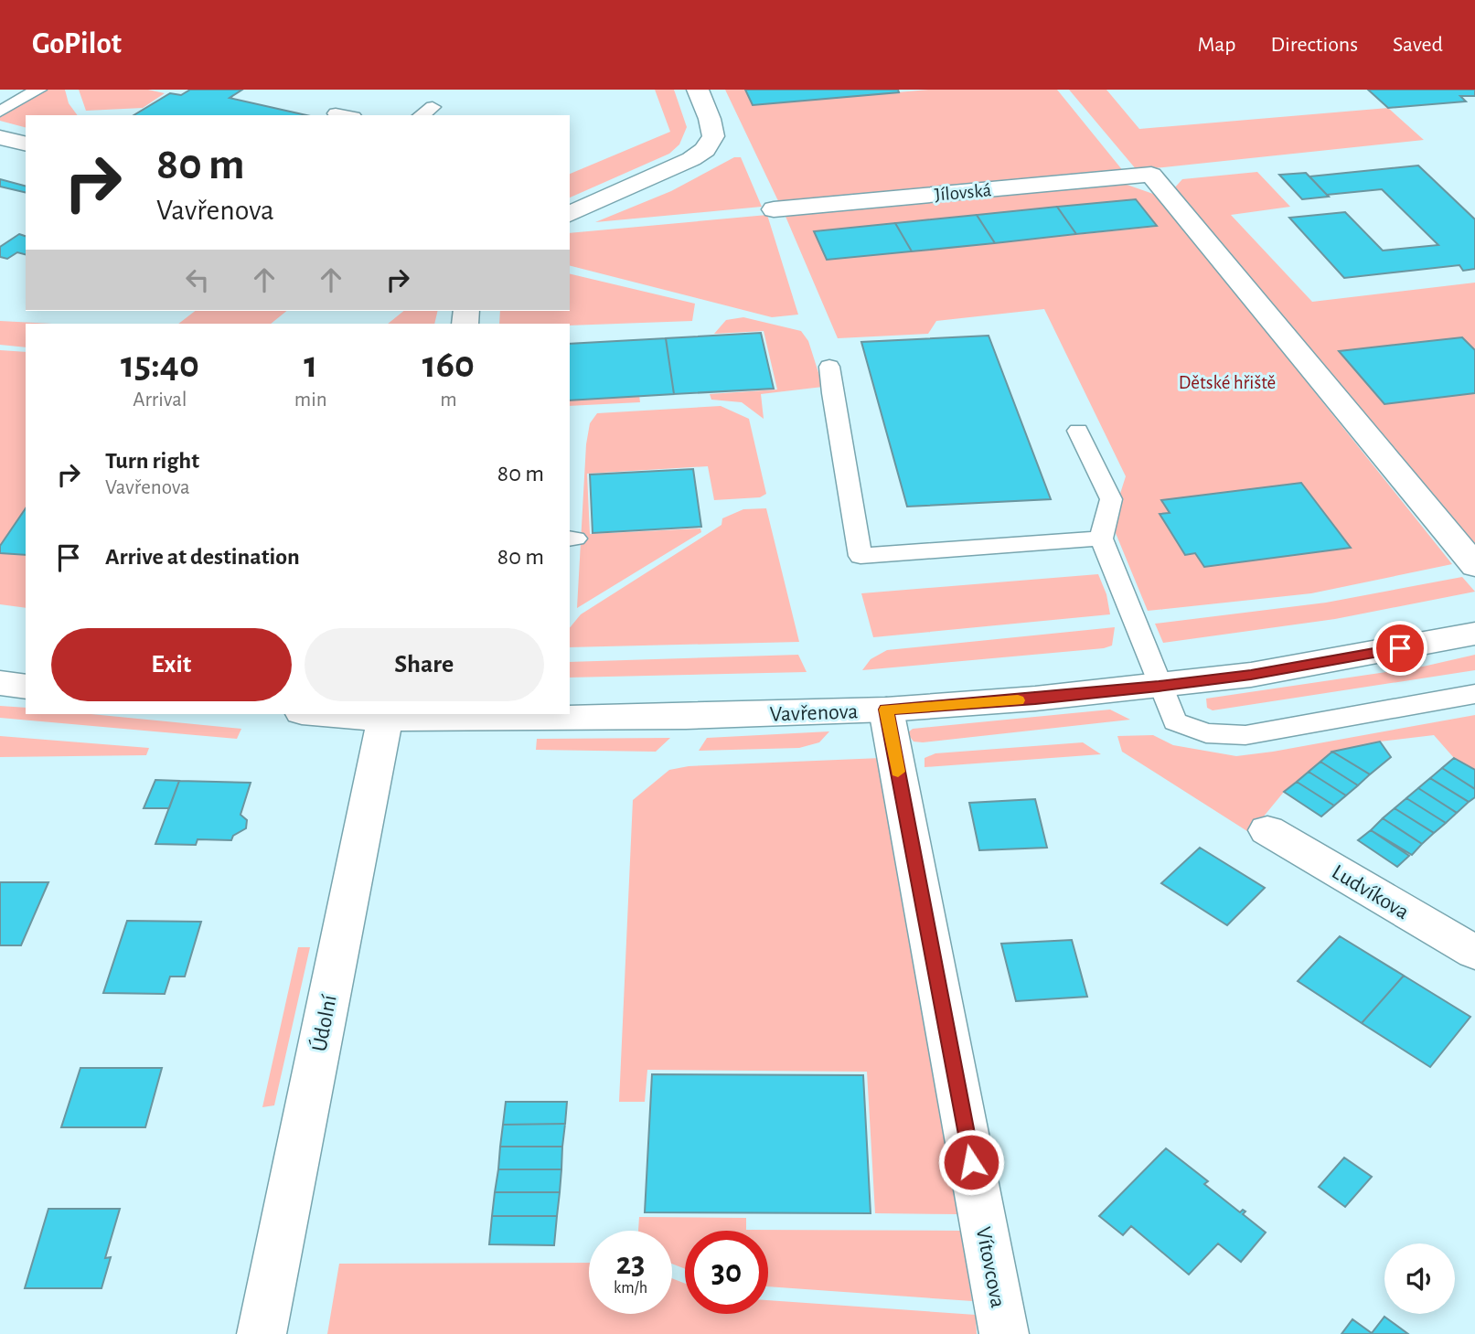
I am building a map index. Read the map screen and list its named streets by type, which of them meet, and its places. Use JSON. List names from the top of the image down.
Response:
{
  "streets": {
    "street": [
      "Jílovská",
      "Vavřenova",
      "Ludvíkova",
      "Údolní",
      "Vítovcova"
    ]
  },
  "crossings": [
    ["Vavřenova", "Údolní"],
    ["Vavřenova", "Vítovcova"]
  ],
  "parks": ["Dětské hřiště"],
  "page": {
    "header": "GoPilot",
    "nav": ["Map", "Directions", "Saved"],
    "turn": ["80 m", "Vavřenova"],
    "eta": [
      "15:40",
      "Arrival",
      "1",
      "min",
      "160",
      "m"
    ],
    "list": [
      {
        "name": "Turn right",
        "note": "Vavřenova",
        "value": "80 m"
      },
      {
        "name": "Arrive at destination",
        "value": "80 m"
      }
    ],
    "buttons": ["Exit", "Share"],
    "speed": "23 km/h",
    "limit": "30"
  }
}
